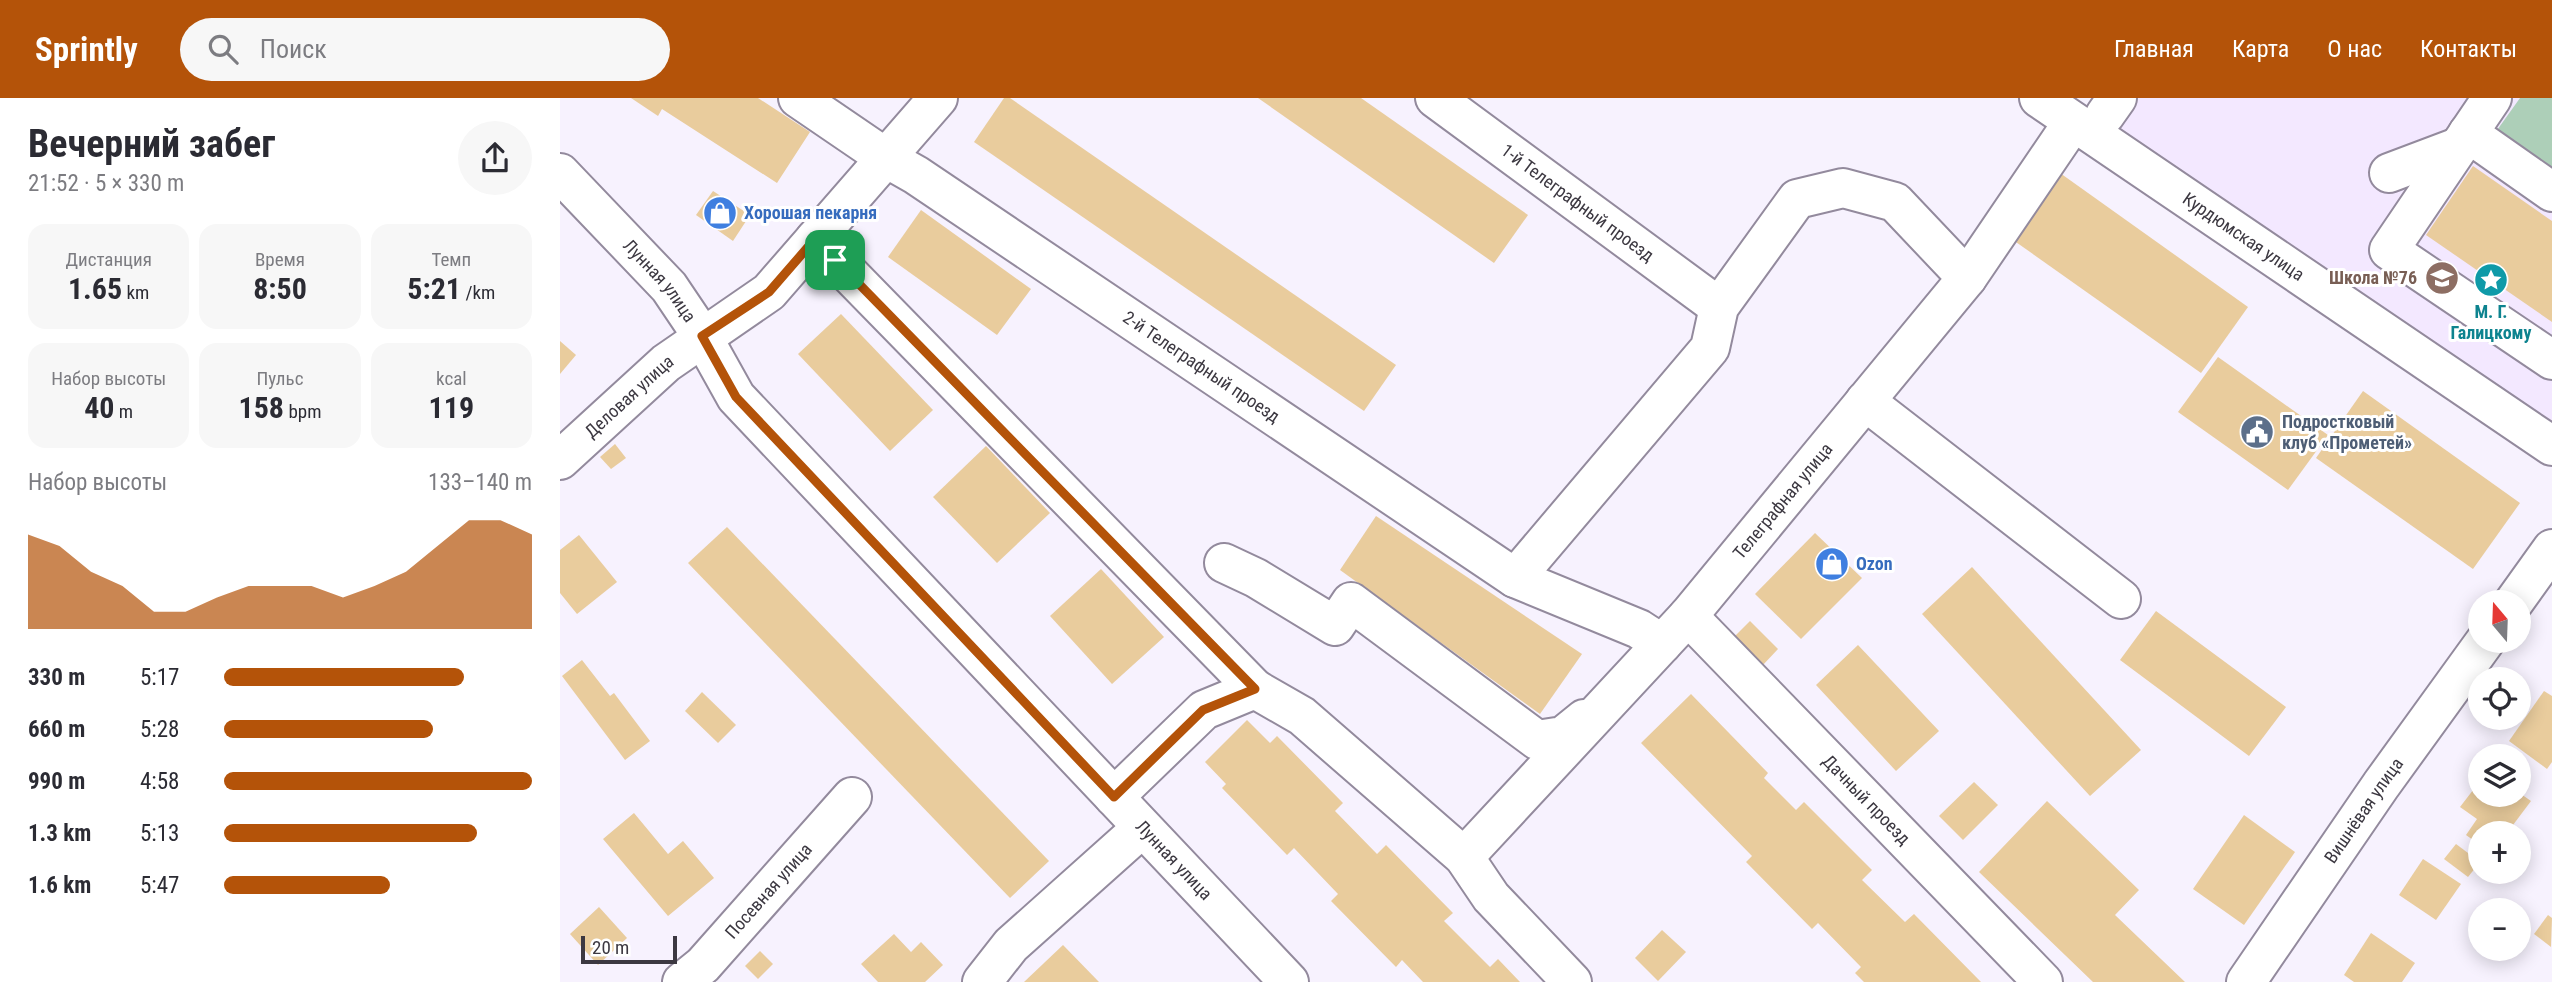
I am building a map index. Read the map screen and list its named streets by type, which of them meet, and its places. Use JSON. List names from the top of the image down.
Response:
{
  "streets": {
    "street": [
      "1-й Телеграфный проезд",
      "Курдюмская улица",
      "Лунная улица",
      "2-й Телеграфный проезд",
      "Деловая улица",
      "Телеграфная улица",
      "Дачный проезд",
      "Вишнёвая улица",
      "Посевная улица"
    ]
  },
  "crossings": [
    ["Курдюмская улица", "Телеграфная улица"],
    ["Лунная улица", "Деловая улица"],
    ["2-й Телеграфный проезд", "Деловая улица"],
    ["2-й Телеграфный проезд", "Телеграфная улица"],
    ["Телеграфная улица", "Дачный проезд"]
  ],
  "places": {
    "shop": ["Хорошая пекарня", "Ozon"],
    "school or university": ["Школа №76"],
    "place": ["М. Г. Галицкому"],
    "public building": ["Подростковый клуб «Прометей»"]
  },
  "scale_bar": "20 m",
  "north": "top",
  "page": {
    "header": "Sprintly",
    "search": "Поиск",
    "nav": [
      "Главная",
      "Карта",
      "О нас",
      "Контакты"
    ],
    "heading": ["Вечерний забег", "21:52 · 5 × 330 m"],
    "stats": [
      ["Дистанция", "1.65 km"],
      ["Время", "8:50"],
      ["Темп", "5:21 /km"],
      ["Набор высоты", "40 m"],
      ["Пульс", "158 bpm"],
      ["kcal", "119"]
    ],
    "chart": ["Набор высоты", "133–140 m"],
    "map_buttons": ["+", "−"],
    "list": [
      {
        "name": "330 m",
        "note": "5:17"
      },
      {
        "name": "660 m",
        "note": "5:28"
      },
      {
        "name": "990 m",
        "note": "4:58"
      },
      {
        "name": "1.3 km",
        "note": "5:13"
      },
      {
        "name": "1.6 km",
        "note": "5:47"
      }
    ],
    "scale": "20 m"
  }
}
